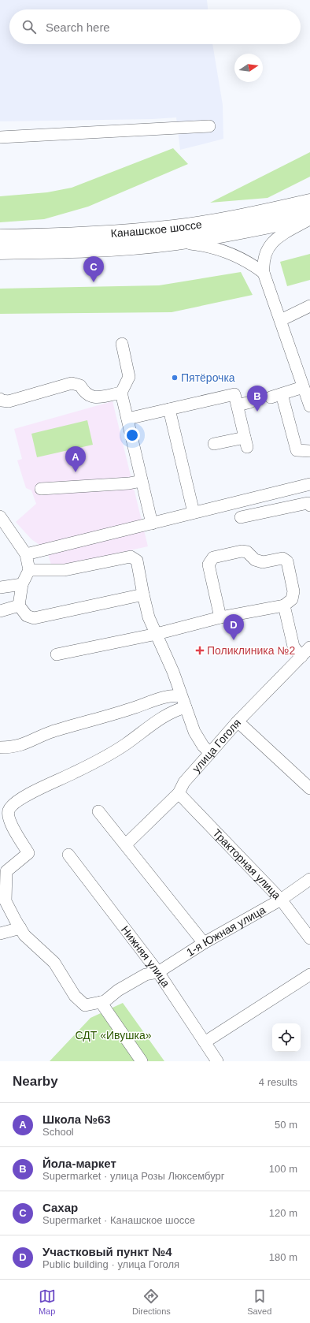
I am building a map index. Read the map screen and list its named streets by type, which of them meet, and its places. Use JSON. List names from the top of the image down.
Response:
{
  "streets": {
    "main road": ["Канашское шоссе"],
    "street": [
      "улица Гоголя",
      "Тракторная улица",
      "1-я Южная улица",
      "Нижняя улица"
    ]
  },
  "crossings": [
    ["улица Гоголя", "Тракторная улица"],
    ["Тракторная улица", "1-я Южная улица"],
    ["1-я Южная улица", "Нижняя улица"]
  ],
  "parks": ["СДТ «Ивушка»"],
  "places": {
    "other": ["Пятёрочка"],
    "health": ["Поликлиника №2"]
  },
  "north": "right",
  "page": {
    "search": "Search here",
    "pins": [
      "C",
      "B",
      "A",
      "D"
    ],
    "heading": ["Nearby", "4 results"],
    "list": [
      {
        "mark": "A",
        "name": "Школа №63",
        "note": "School",
        "value": "50 m"
      },
      {
        "mark": "B",
        "name": "Йола-маркет",
        "note": "Supermarket · улица Розы Люксембург",
        "value": "100 m"
      },
      {
        "mark": "C",
        "name": "Сахар",
        "note": "Supermarket · Канашское шоссе",
        "value": "120 m"
      },
      {
        "mark": "D",
        "name": "Участковый пункт №4",
        "note": "Public building · улица Гоголя",
        "value": "180 m"
      }
    ],
    "nav": ["Map", "Directions", "Saved"]
  }
}
